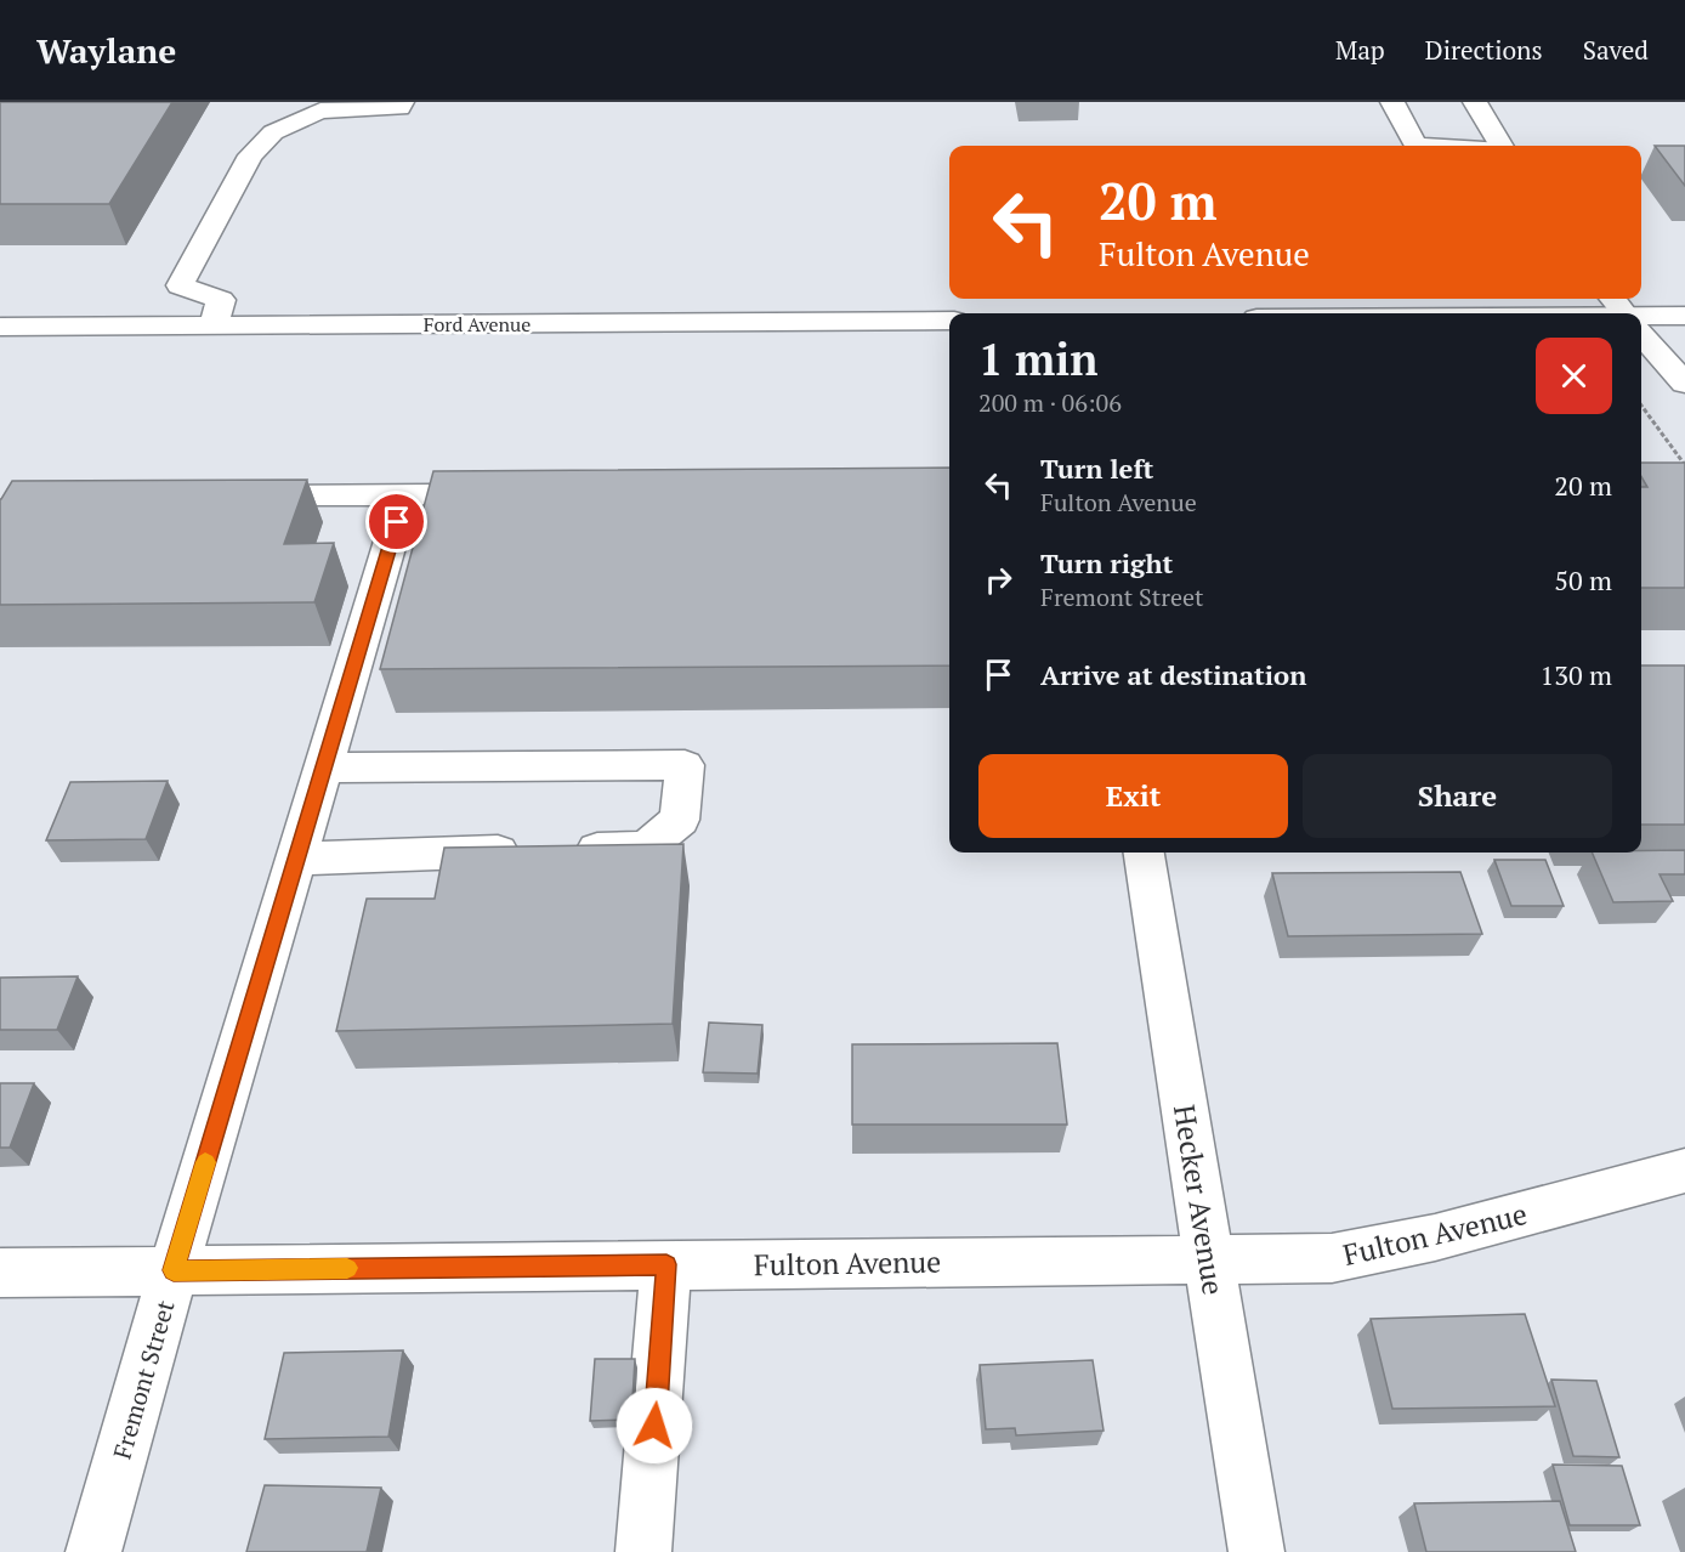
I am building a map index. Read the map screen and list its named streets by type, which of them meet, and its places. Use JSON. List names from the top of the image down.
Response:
{
  "streets": {
    "street": [
      "Ford Avenue",
      "Hecker Avenue",
      "Fulton Avenue",
      "Fremont Street"
    ]
  },
  "crossings": [
    ["Hecker Avenue", "Fulton Avenue"],
    ["Fulton Avenue", "Fremont Street"]
  ],
  "page": {
    "header": "Waylane",
    "nav": ["Map", "Directions", "Saved"],
    "turn": ["20 m", "Fulton Avenue"],
    "heading": ["1 min", "200 m · 06:06"],
    "list": [
      {
        "name": "Turn left",
        "note": "Fulton Avenue",
        "value": "20 m"
      },
      {
        "name": "Turn right",
        "note": "Fremont Street",
        "value": "50 m"
      },
      {
        "name": "Arrive at destination",
        "value": "130 m"
      }
    ],
    "buttons": ["Exit", "Share"]
  }
}
